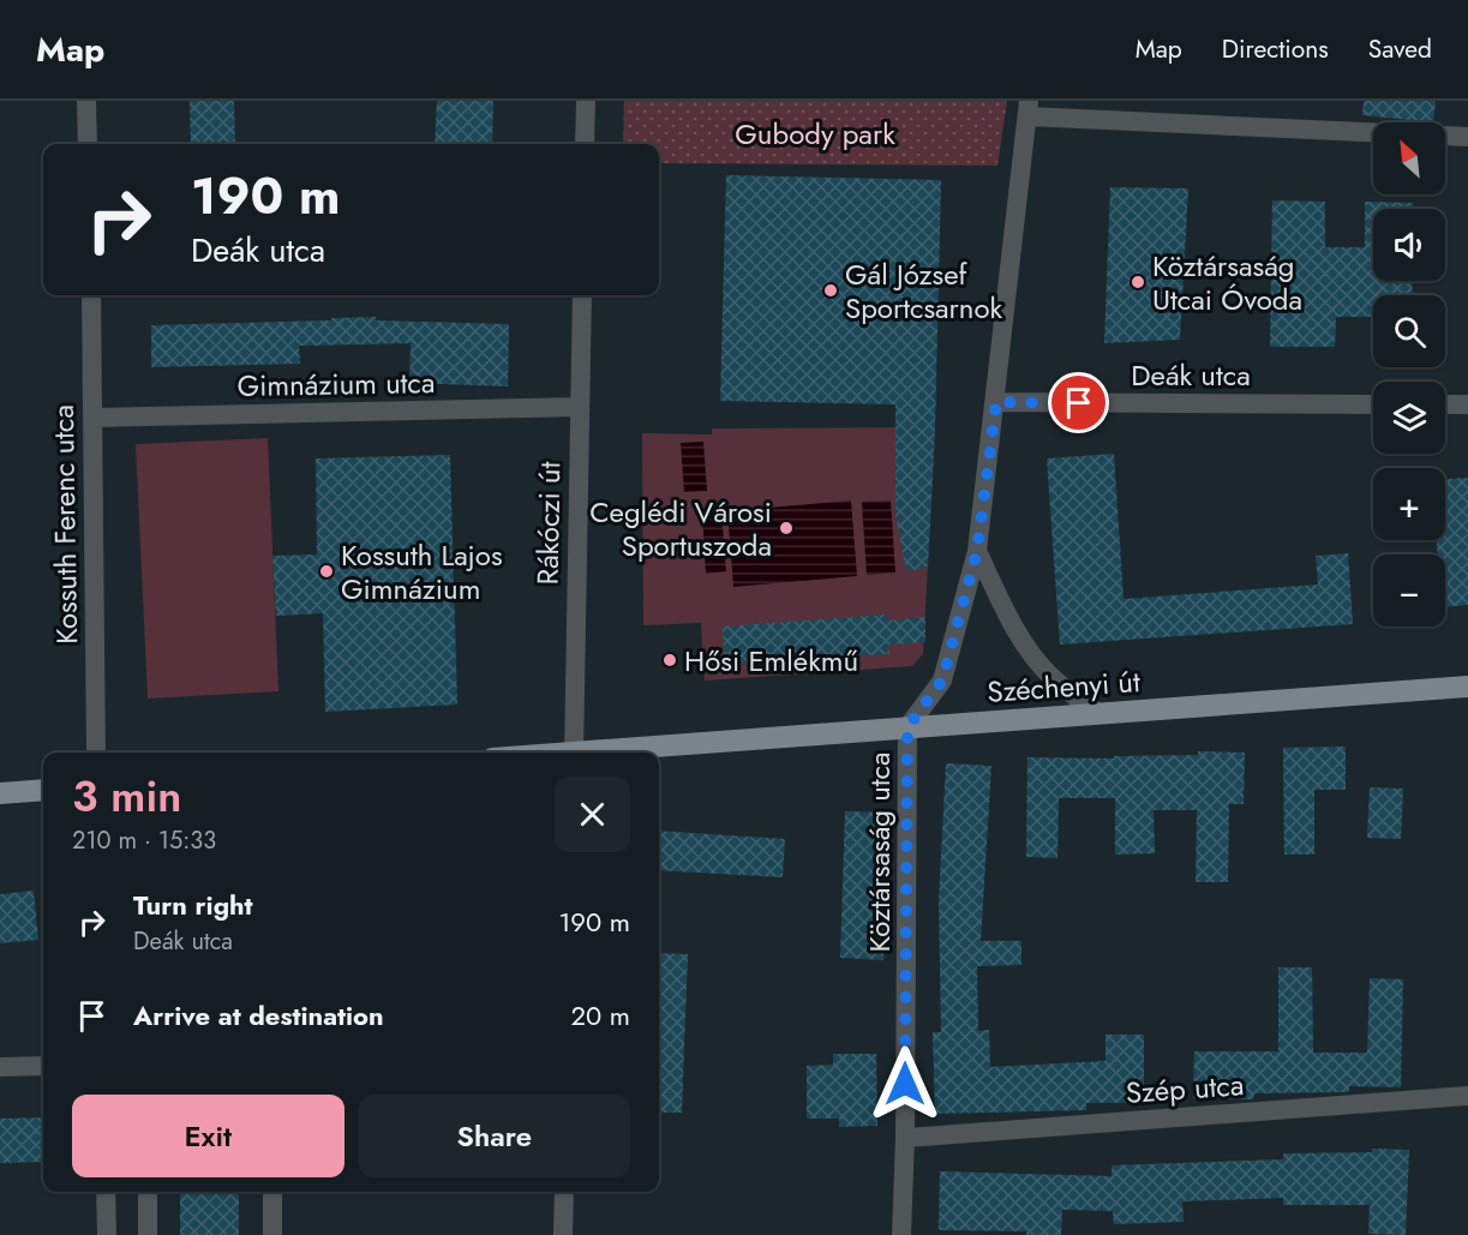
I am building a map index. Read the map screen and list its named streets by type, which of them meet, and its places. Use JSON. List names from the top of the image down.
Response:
{
  "streets": {
    "main road": ["Széchenyi út"],
    "street": [
      "Deák utca",
      "Gimnázium utca",
      "Rákóczi út",
      "Kossuth Ferenc utca",
      "Köztársaság utca",
      "Szép utca"
    ]
  },
  "crossings": [
    ["Deák utca", "Köztársaság utca"],
    ["Gimnázium utca", "Rákóczi út"],
    ["Gimnázium utca", "Kossuth Ferenc utca"],
    ["Széchenyi út", "Köztársaság utca"],
    ["Köztársaság utca", "Szép utca"]
  ],
  "parks": ["Gubody park"],
  "places": [
    "Köztársaság Utcai Óvoda",
    "Gál József Sportcsarnok",
    "Ceglédi Városi Sportuszoda",
    "Kossuth Lajos Gimnázium",
    "Hősi Emlékmű"
  ],
  "north": "top left",
  "page": {
    "header": "Map",
    "nav": ["Map", "Directions", "Saved"],
    "map_buttons": ["+", "−"],
    "turn": ["190 m", "Deák utca"],
    "heading": ["3 min", "210 m · 15:33"],
    "list": [
      {
        "name": "Turn right",
        "note": "Deák utca",
        "value": "190 m"
      },
      {
        "name": "Arrive at destination",
        "value": "20 m"
      }
    ],
    "buttons": ["Exit", "Share"]
  }
}
